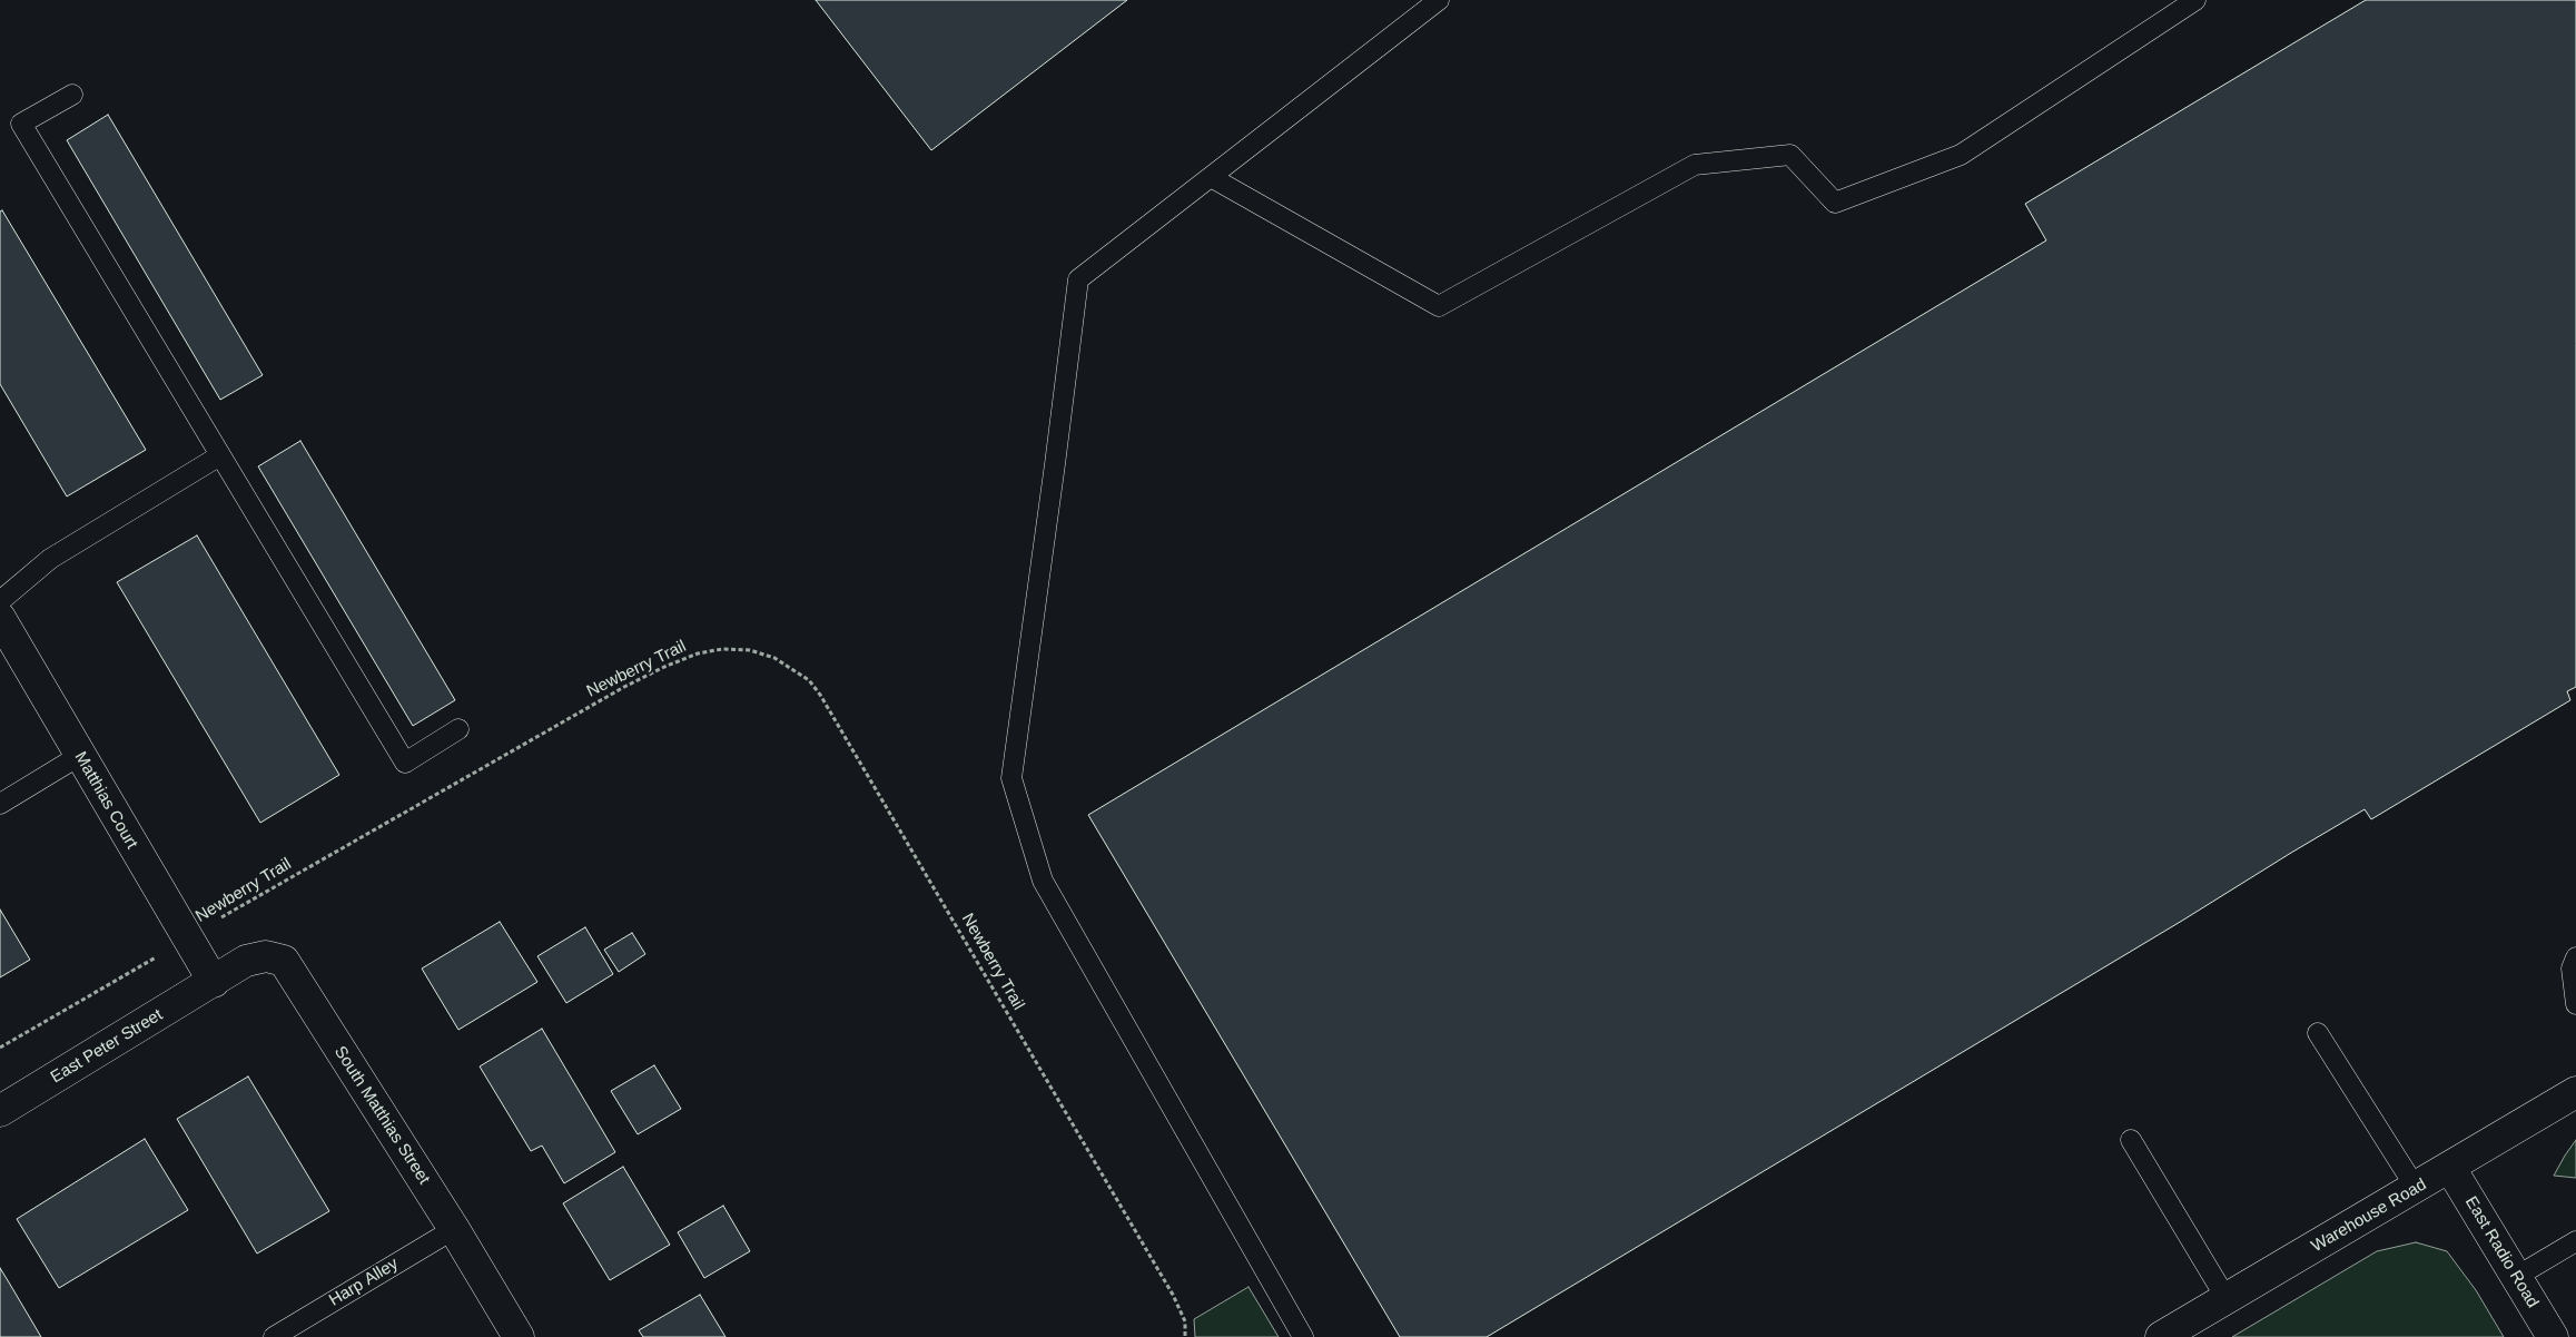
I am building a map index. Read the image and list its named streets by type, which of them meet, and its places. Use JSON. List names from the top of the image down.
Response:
{
  "streets": {
    "street": [
      "Matthias Court",
      "East Peter Street",
      "South Matthias Street",
      "Warehouse Road",
      "East Radio Road"
    ],
    "lane": ["Harp Alley"],
    "path": ["Newberry Trail"]
  },
  "crossings": [
    ["Newberry Trail", "Matthias Court"],
    ["Matthias Court", "East Peter Street"],
    ["Matthias Court", "South Matthias Street"],
    ["East Peter Street", "South Matthias Street"],
    ["South Matthias Street", "Harp Alley"],
    ["Warehouse Road", "East Radio Road"]
  ]
}
